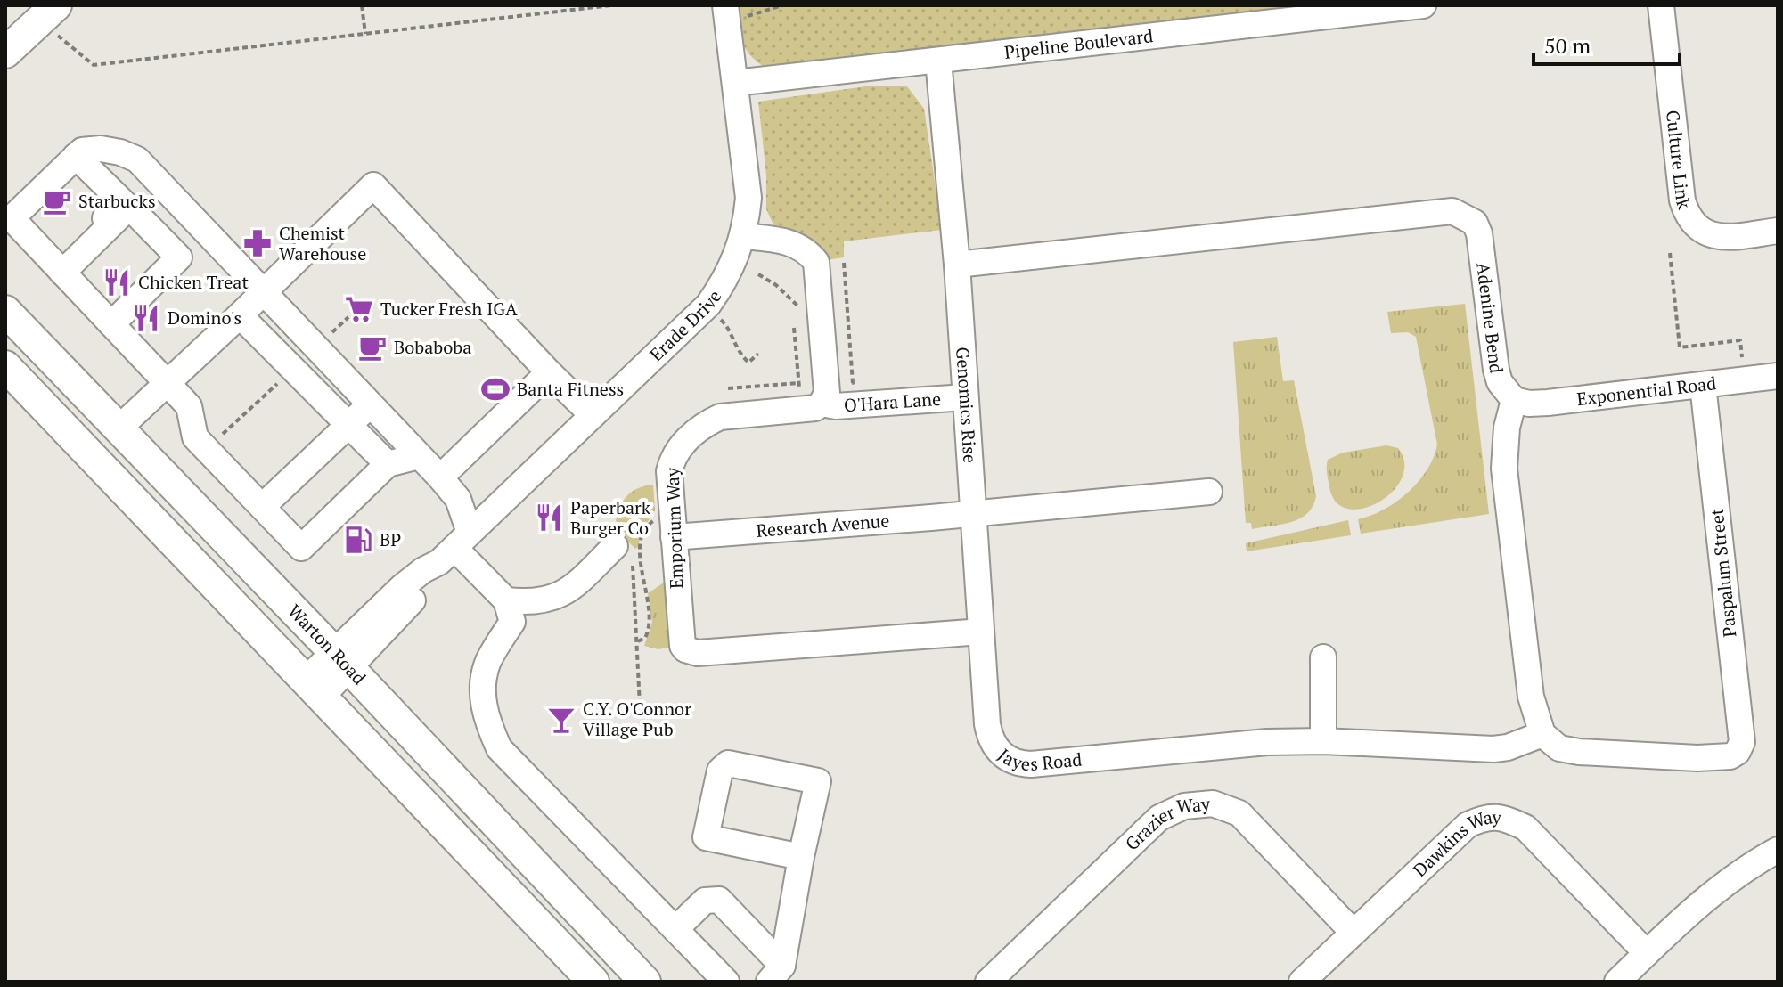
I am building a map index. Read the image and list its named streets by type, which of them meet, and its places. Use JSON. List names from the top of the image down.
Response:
{
  "streets": {
    "main road": ["Warton Road"],
    "street": [
      "Pipeline Boulevard",
      "Culture Link",
      "Adenine Bend",
      "Erade Drive",
      "Exponential Road",
      "O'Hara Lane",
      "Genomics Rise",
      "Research Avenue",
      "Emporium Way",
      "Paspalum Street",
      "Jayes Road",
      "Grazier Way",
      "Dawkins Way"
    ]
  },
  "crossings": [
    ["Pipeline Boulevard", "Erade Drive"],
    ["Pipeline Boulevard", "Genomics Rise"],
    ["Adenine Bend", "Exponential Road"],
    ["Adenine Bend", "Genomics Rise"],
    ["Erade Drive", "Warton Road"],
    ["Exponential Road", "Paspalum Street"],
    ["O'Hara Lane", "Genomics Rise"],
    ["O'Hara Lane", "Emporium Way"],
    ["Genomics Rise", "Research Avenue"],
    ["Genomics Rise", "Jayes Road"],
    ["Research Avenue", "Emporium Way"],
    ["Research Avenue", "Jayes Road"],
    ["Emporium Way", "Jayes Road"],
    ["Paspalum Street", "Jayes Road"],
    ["Grazier Way", "Dawkins Way"]
  ],
  "places": {
    "cafe": ["Starbucks", "Bobaboba"],
    "pharmacy": ["Chemist Warehouse"],
    "restaurant": ["Chicken Treat", "Domino's", "Paperbark Burger Co"],
    "supermarket": ["Tucker Fresh IGA"],
    "sports": ["Banta Fitness"],
    "fuel station": ["BP"],
    "bar": ["C.Y. O'Connor Village Pub"]
  },
  "scale_bar": "50 m"
}
